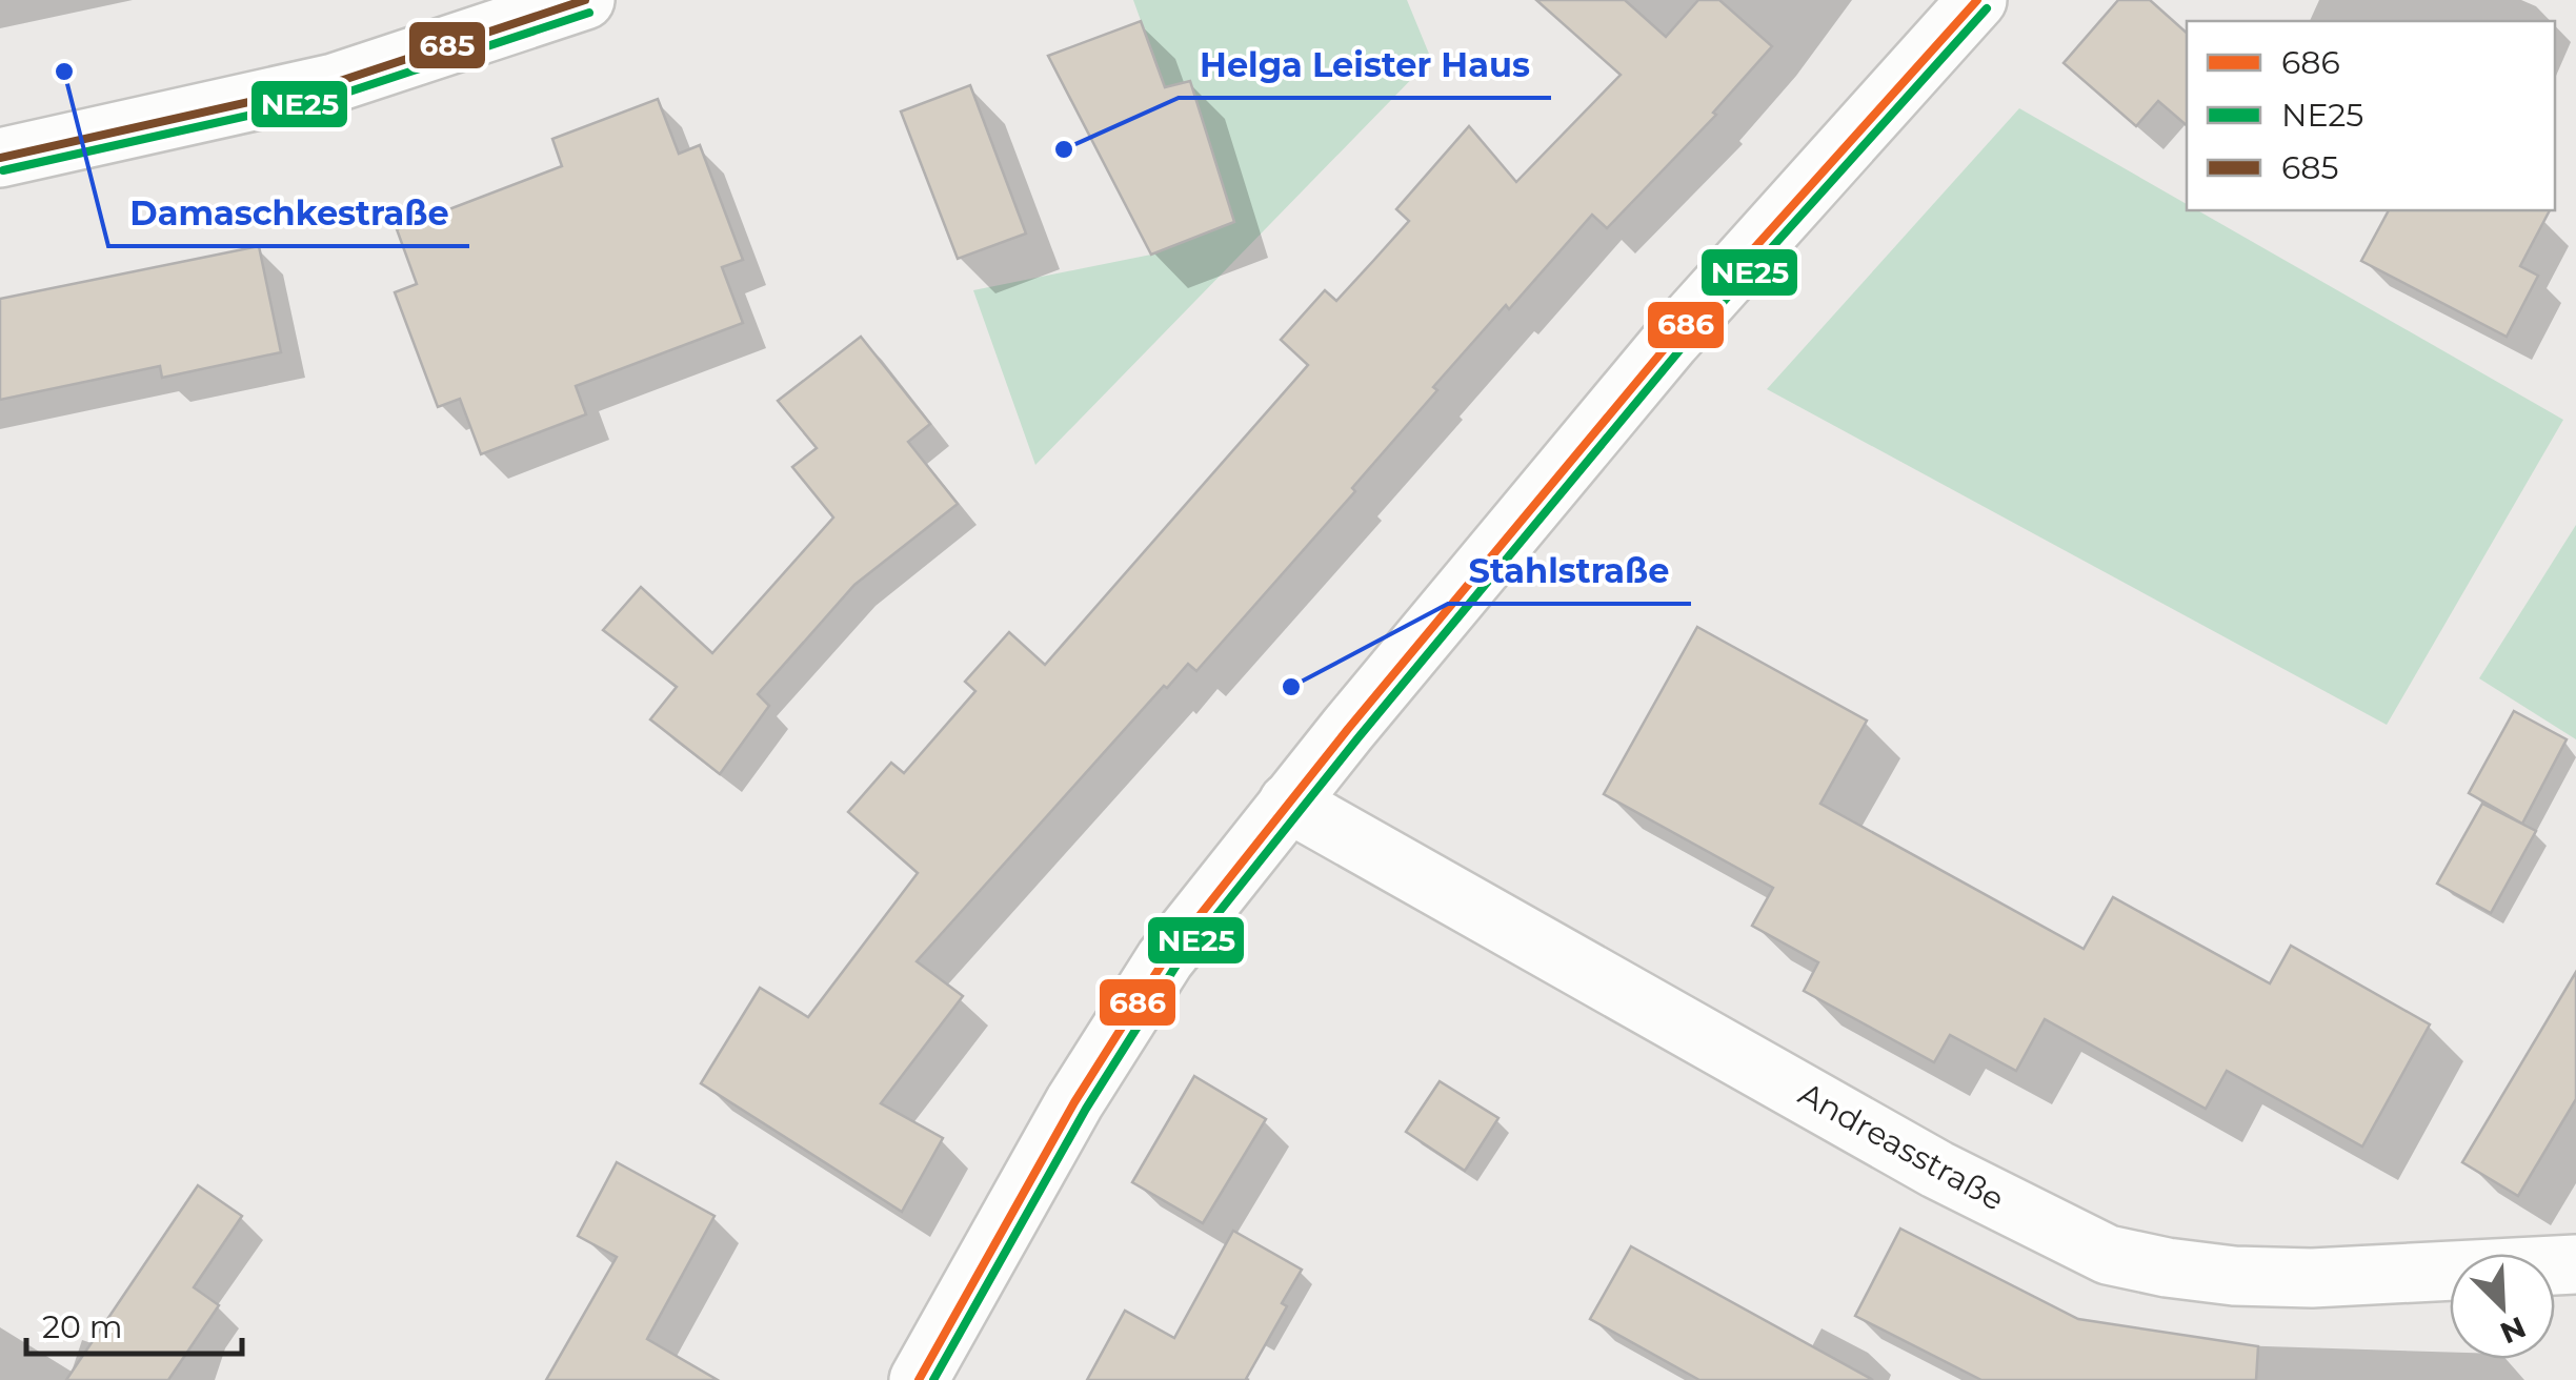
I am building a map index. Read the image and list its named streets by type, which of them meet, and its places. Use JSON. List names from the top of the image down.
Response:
{
  "streets": {
    "street": ["Andreasstraße"]
  },
  "places": ["Damaschkestraße", "Helga Leister Haus", "Stahlstraße"],
  "lines": ["transit line 686", "transit line 685", "transit line NE25"],
  "legend": ["686", "NE25", "685"],
  "scale_bar": "20 m",
  "north": "bottom right"
}
